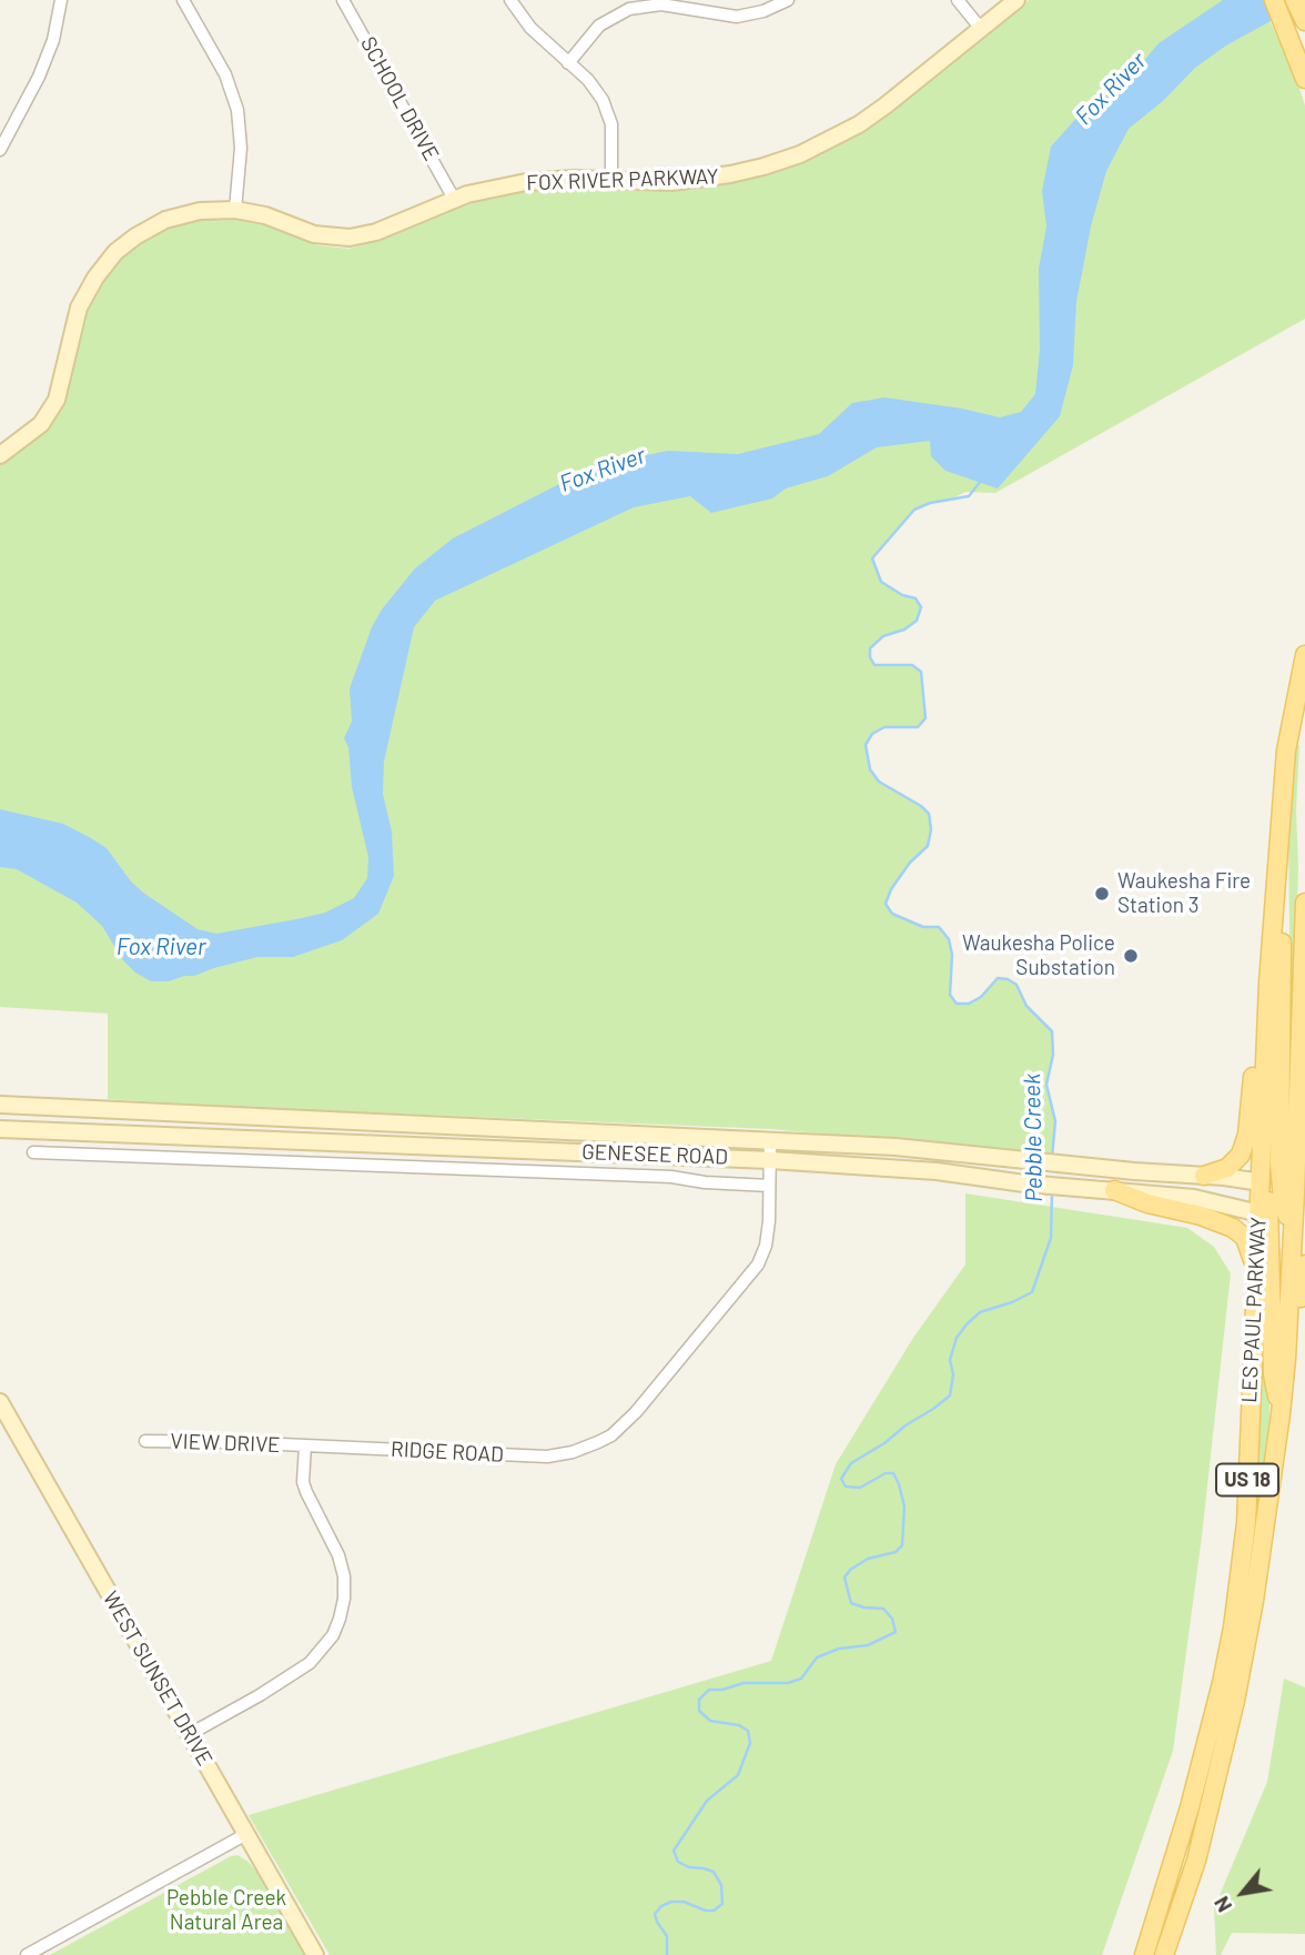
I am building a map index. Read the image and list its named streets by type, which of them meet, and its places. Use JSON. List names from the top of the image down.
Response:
{
  "streets": {
    "main road": [
      "FOX RIVER PARKWAY",
      "GENESEE ROAD",
      "LES PAUL PARKWAY",
      "US 18",
      "WEST SUNSET DRIVE"
    ],
    "street": ["SCHOOL DRIVE", "VIEW DRIVE", "RIDGE ROAD"]
  },
  "crossings": [
    ["SCHOOL DRIVE", "FOX RIVER PARKWAY"],
    ["GENESEE ROAD", "LES PAUL PARKWAY"],
    ["GENESEE ROAD", "RIDGE ROAD"],
    ["VIEW DRIVE", "RIDGE ROAD"]
  ],
  "water": ["Fox River", "Pebble Creek"],
  "parks": ["Pebble Creek Natural Area"],
  "places": ["Waukesha Fire Station 3", "Waukesha Police Substation"],
  "north": "bottom left"
}
